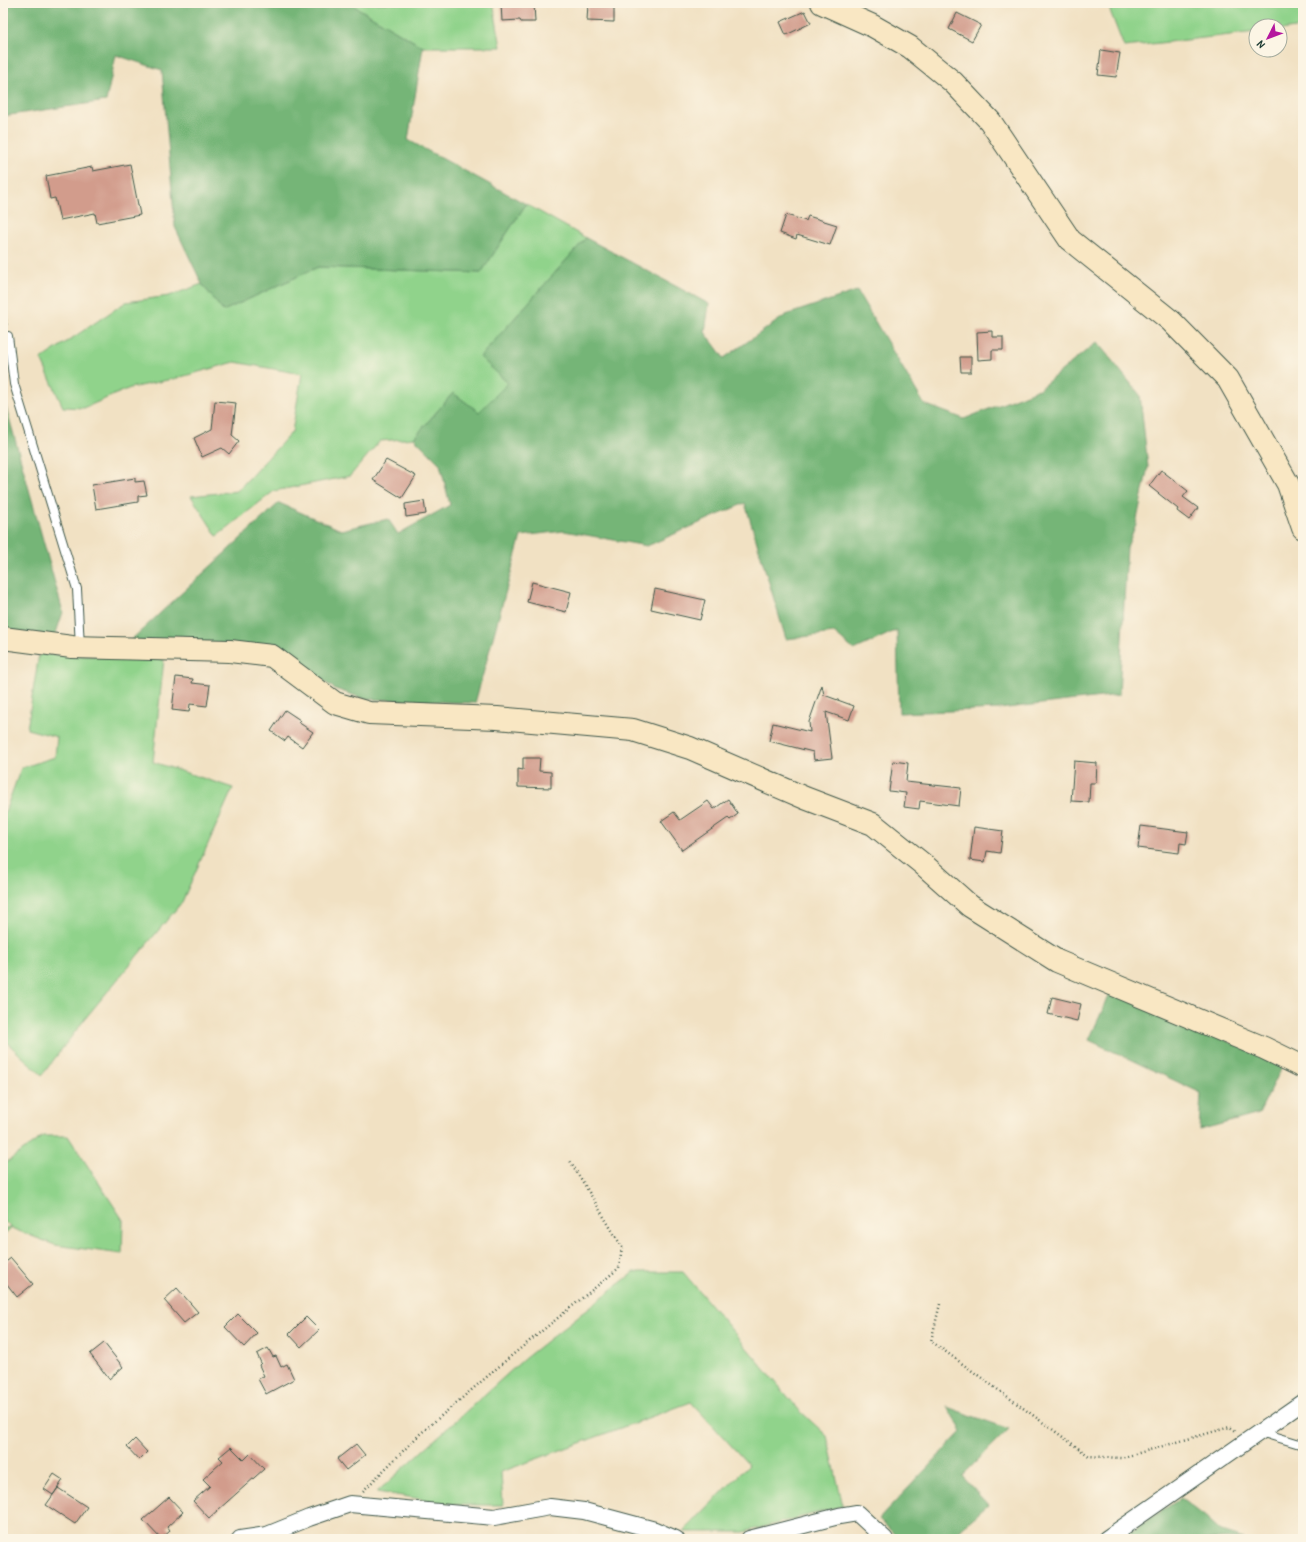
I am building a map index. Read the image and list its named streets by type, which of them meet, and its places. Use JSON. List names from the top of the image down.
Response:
{
  "north": "bottom left"
}
